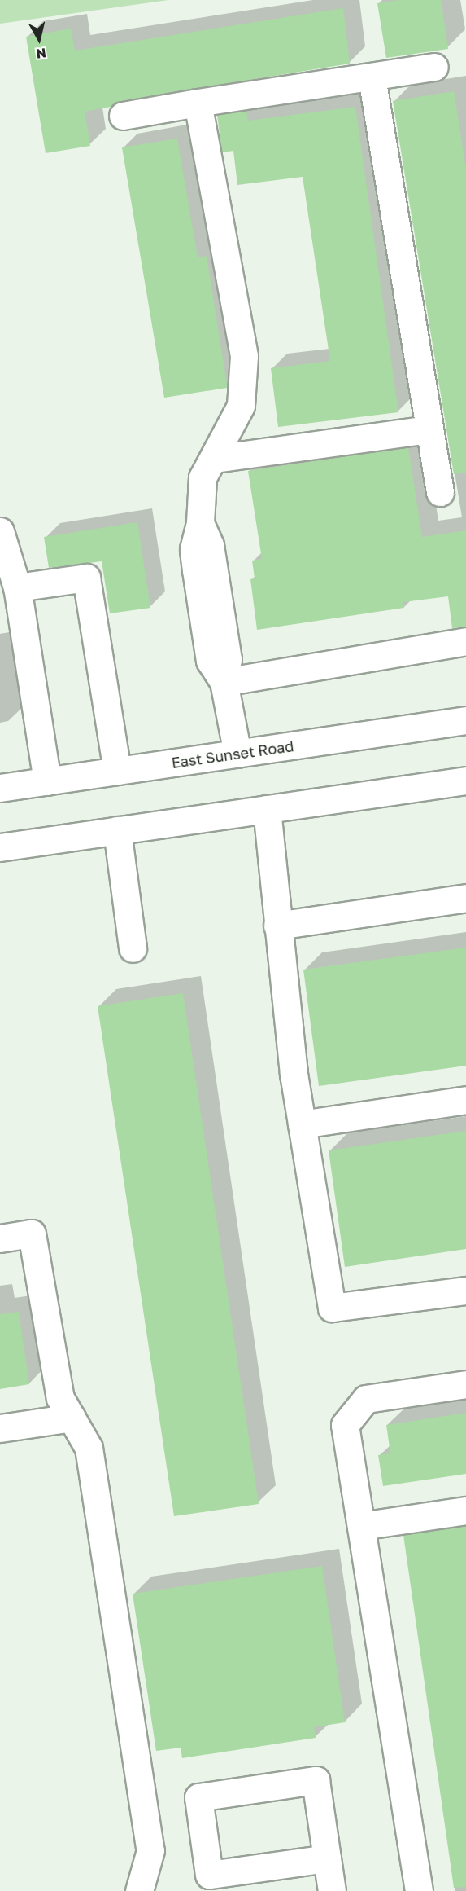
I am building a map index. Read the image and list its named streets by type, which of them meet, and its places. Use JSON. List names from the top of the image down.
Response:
{
  "streets": {
    "main road": ["East Sunset Road"]
  },
  "north": "bottom"
}
